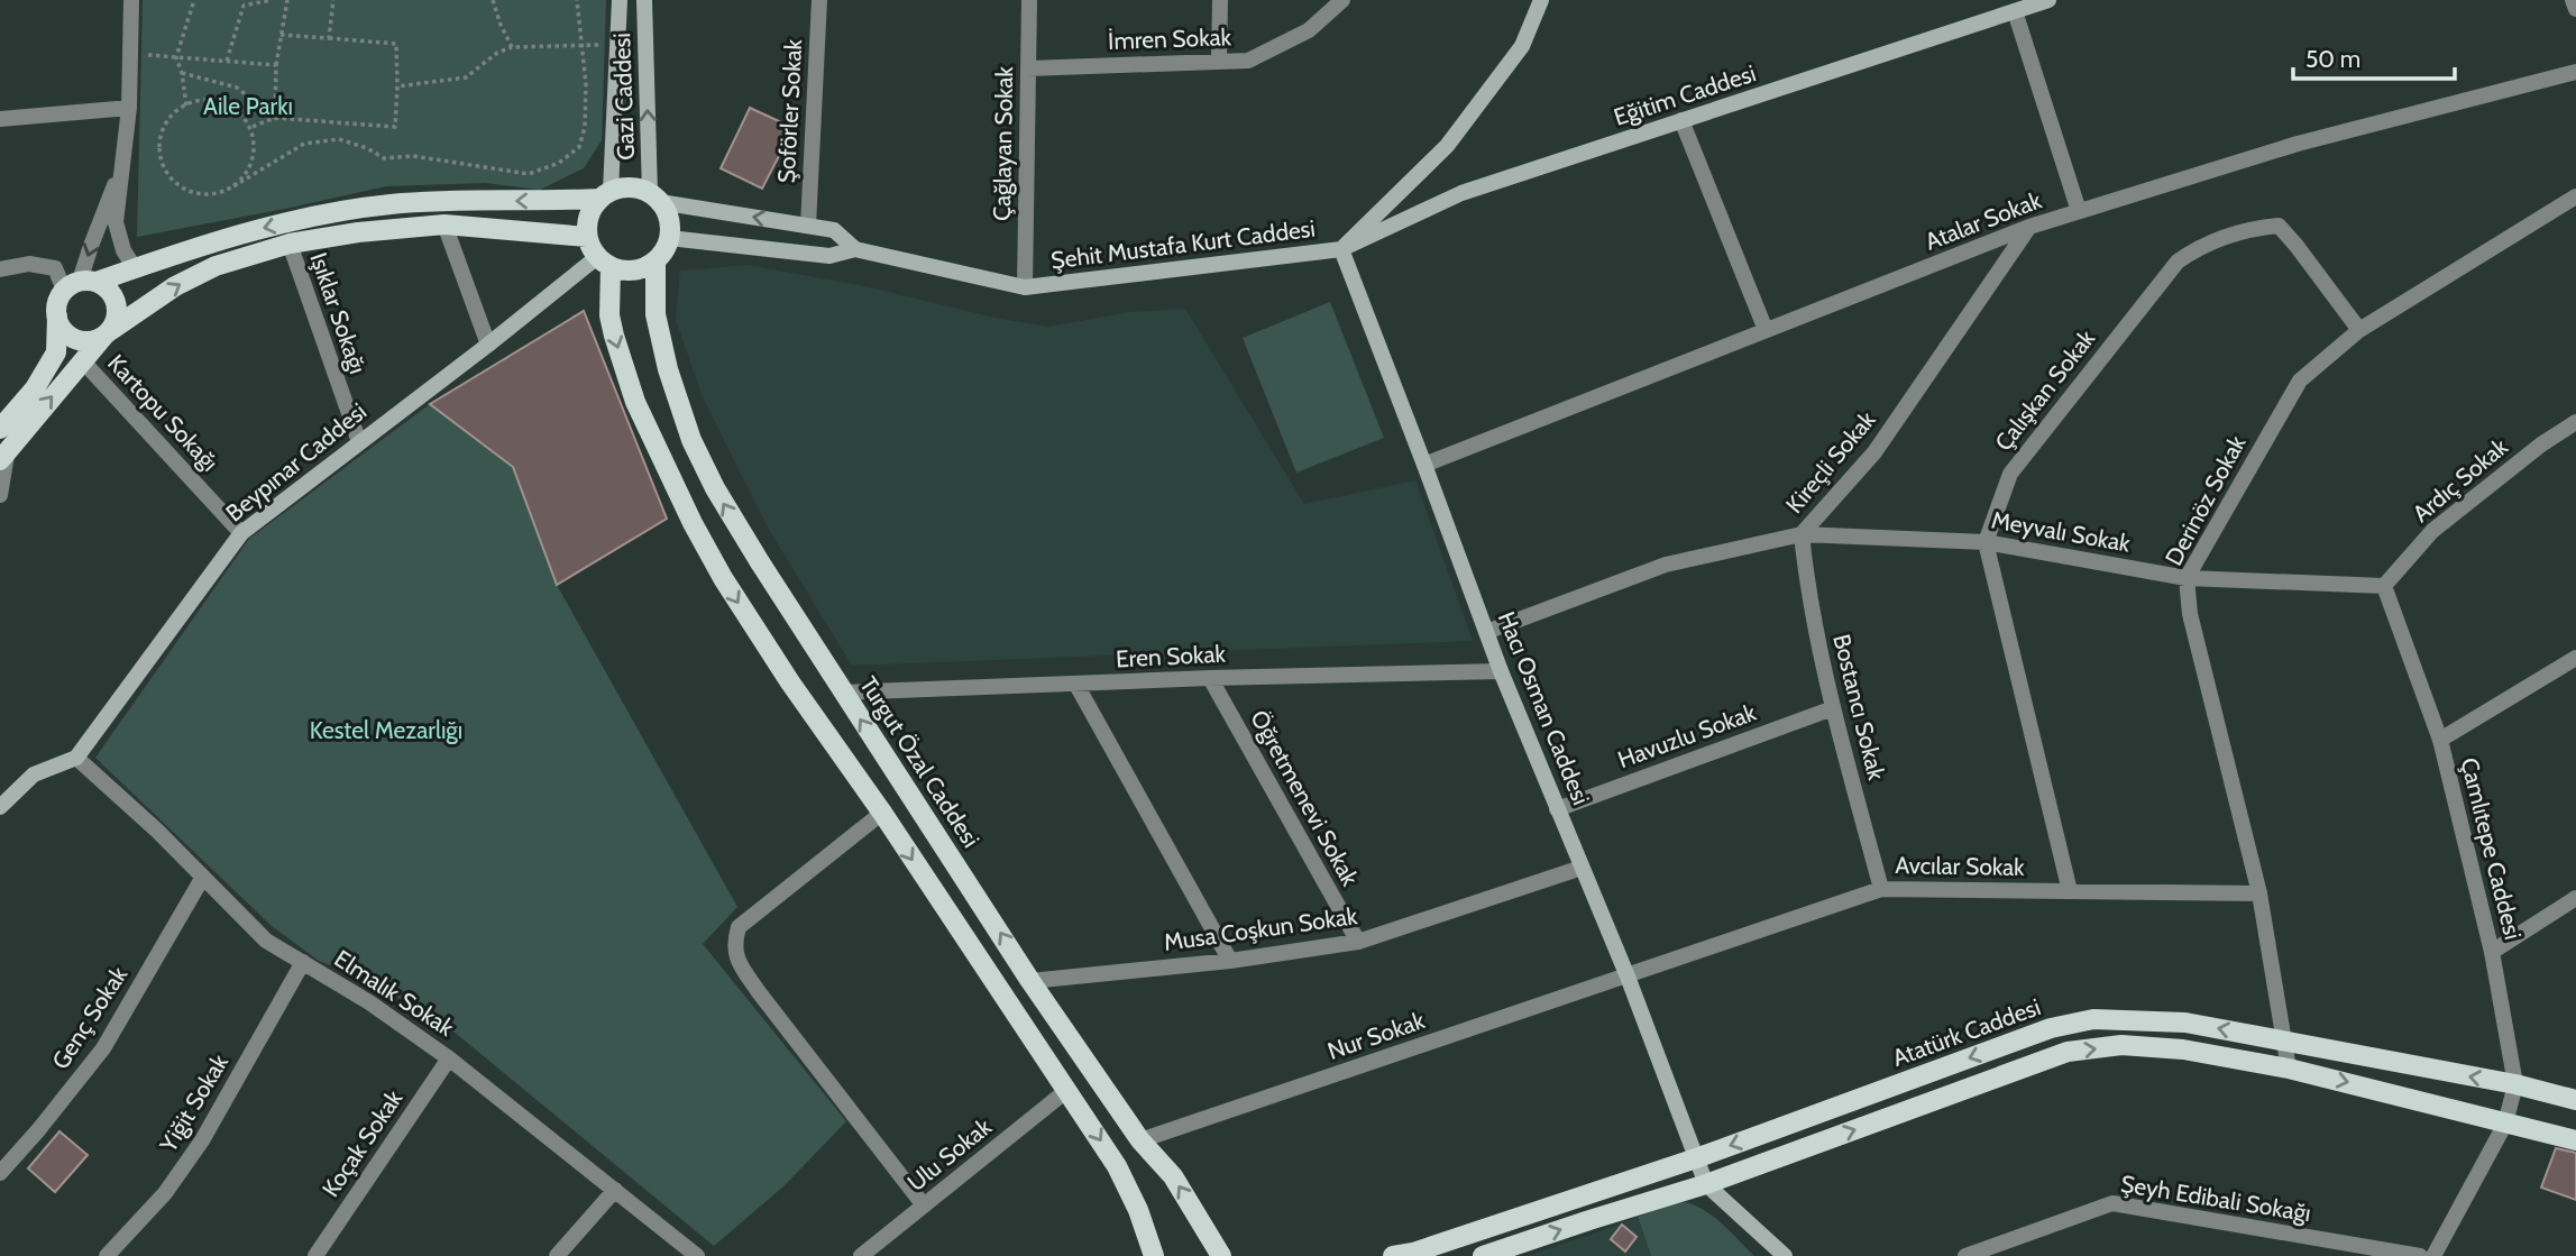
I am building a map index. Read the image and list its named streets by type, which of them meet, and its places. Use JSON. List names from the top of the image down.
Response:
{
  "streets": {
    "main road": [
      "Eğitim Caddesi",
      "Gazi Caddesi",
      "Şehit Mustafa Kurt Caddesi",
      "Beypınar Caddesi",
      "Hacı Osman Caddesi",
      "Turgut Özal Caddesi",
      "Atatürk Caddesi"
    ],
    "street": [
      "İmren Sokak",
      "Şoförler Sokak",
      "Çağlayan Sokak",
      "Atalar Sokak",
      "Işıklar Sokağı",
      "Çalışkan Sokak",
      "Kartopu Sokağı",
      "Kireçli Sokak",
      "Ardıç Sokak",
      "Derinöz Sokak",
      "Meyvalı Sokak",
      "Eren Sokak",
      "Bostancı Sokak",
      "Havuzlu Sokak",
      "Öğretmenevi Sokak",
      "Çamlıtepe Caddesi",
      "Avcılar Sokak",
      "Musa Coşkun Sokak",
      "Elmalık Sokak",
      "Genç Sokak",
      "Nur Sokak",
      "Yiğit Sokak",
      "Koçak Sokak",
      "Ulu Sokak",
      "Şeyh Edibali Sokağı"
    ]
  },
  "crossings": [
    ["İmren Sokak", "Çağlayan Sokak"],
    ["Eğitim Caddesi", "Şehit Mustafa Kurt Caddesi"],
    ["Eğitim Caddesi", "Hacı Osman Caddesi"],
    ["Gazi Caddesi", "Şehit Mustafa Kurt Caddesi"],
    ["Gazi Caddesi", "Beypınar Caddesi"],
    ["Gazi Caddesi", "Turgut Özal Caddesi"],
    ["Şoförler Sokak", "Şehit Mustafa Kurt Caddesi"],
    ["Çağlayan Sokak", "Şehit Mustafa Kurt Caddesi"],
    ["Atalar Sokak", "Kireçli Sokak"],
    ["Atalar Sokak", "Hacı Osman Caddesi"],
    ["Şehit Mustafa Kurt Caddesi", "Beypınar Caddesi"],
    ["Şehit Mustafa Kurt Caddesi", "Hacı Osman Caddesi"],
    ["Şehit Mustafa Kurt Caddesi", "Turgut Özal Caddesi"],
    ["Işıklar Sokağı", "Beypınar Caddesi"],
    ["Çalışkan Sokak", "Derinöz Sokak"],
    ["Çalışkan Sokak", "Meyvalı Sokak"],
    ["Kartopu Sokağı", "Beypınar Caddesi"],
    ["Beypınar Caddesi", "Turgut Özal Caddesi"],
    ["Beypınar Caddesi", "Elmalık Sokak"],
    ["Kireçli Sokak", "Meyvalı Sokak"],
    ["Kireçli Sokak", "Bostancı Sokak"],
    ["Kireçli Sokak", "Hacı Osman Caddesi"],
    ["Ardıç Sokak", "Meyvalı Sokak"],
    ["Derinöz Sokak", "Meyvalı Sokak"],
    ["Derinöz Sokak", "Avcılar Sokak"],
    ["Derinöz Sokak", "Atatürk Caddesi"],
    ["Meyvalı Sokak", "Bostancı Sokak"],
    ["Eren Sokak", "Hacı Osman Caddesi"],
    ["Eren Sokak", "Turgut Özal Caddesi"],
    ["Eren Sokak", "Öğretmenevi Sokak"],
    ["Bostancı Sokak", "Havuzlu Sokak"],
    ["Bostancı Sokak", "Avcılar Sokak"],
    ["Hacı Osman Caddesi", "Havuzlu Sokak"],
    ["Hacı Osman Caddesi", "Avcılar Sokak"],
    ["Hacı Osman Caddesi", "Musa Coşkun Sokak"],
    ["Hacı Osman Caddesi", "Atatürk Caddesi"],
    ["Hacı Osman Caddesi", "Nur Sokak"],
    ["Turgut Özal Caddesi", "Musa Coşkun Sokak"],
    ["Turgut Özal Caddesi", "Nur Sokak"],
    ["Öğretmenevi Sokak", "Musa Coşkun Sokak"],
    ["Çamlıtepe Caddesi", "Atatürk Caddesi"],
    ["Avcılar Sokak", "Nur Sokak"],
    ["Elmalık Sokak", "Genç Sokak"],
    ["Elmalık Sokak", "Yiğit Sokak"],
    ["Elmalık Sokak", "Koçak Sokak"]
  ],
  "parks": ["Aile Parkı", "Kestel Mezarlığı"],
  "scale_bar": "50 m"
}
